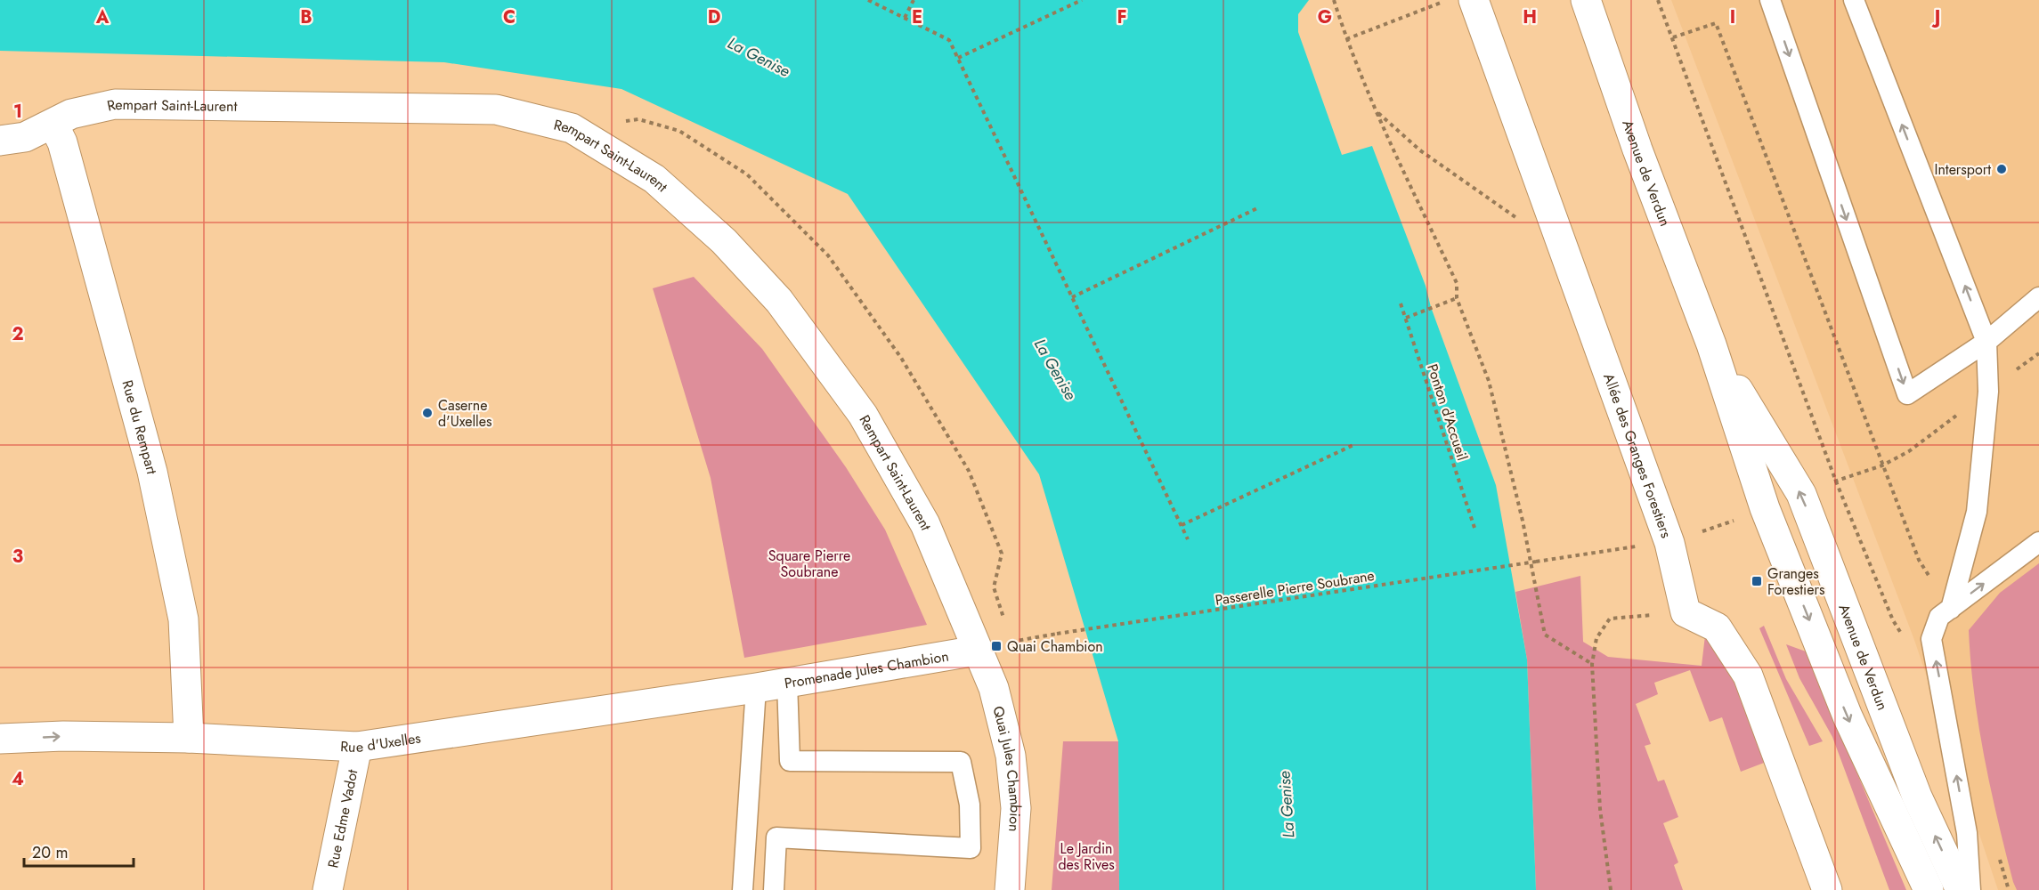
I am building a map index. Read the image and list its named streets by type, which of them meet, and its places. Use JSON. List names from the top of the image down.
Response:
{
  "streets": {
    "street": [
      "Rempart Saint-Laurent",
      "Avenue de Verdun",
      "Rue du Rempart",
      "Allée des Granges Forestiers",
      "Promenade Jules Chambion",
      "Rue d'Uxelles",
      "Quai Jules Chambion",
      "Rue Edme Vadot"
    ],
    "path": ["Ponton d'Accueil", "Passerelle Pierre Soubrane"]
  },
  "crossings": [
    ["Rempart Saint-Laurent", "Rue du Rempart"],
    ["Rempart Saint-Laurent", "Promenade Jules Chambion"],
    ["Rempart Saint-Laurent", "Quai Jules Chambion"],
    ["Rue du Rempart", "Rue d'Uxelles"],
    ["Promenade Jules Chambion", "Rue d'Uxelles"],
    ["Promenade Jules Chambion", "Quai Jules Chambion"],
    ["Rue d'Uxelles", "Rue Edme Vadot"]
  ],
  "water": ["La Genise"],
  "parks": ["Square Pierre Soubrane", "Le Jardin des Rives"],
  "places": {
    "other": ["Intersport", "Caserne d'Uxelles"],
    "transit": ["Granges Forestiers", "Quai Chambion"]
  },
  "scale_bar": "20 m",
  "grid": {
    "columns": [
      "A",
      "B",
      "C",
      "D",
      "E",
      "F",
      "G",
      "H",
      "I",
      "J"
    ],
    "rows": [
      "1",
      "2",
      "3",
      "4"
    ]
  }
}
